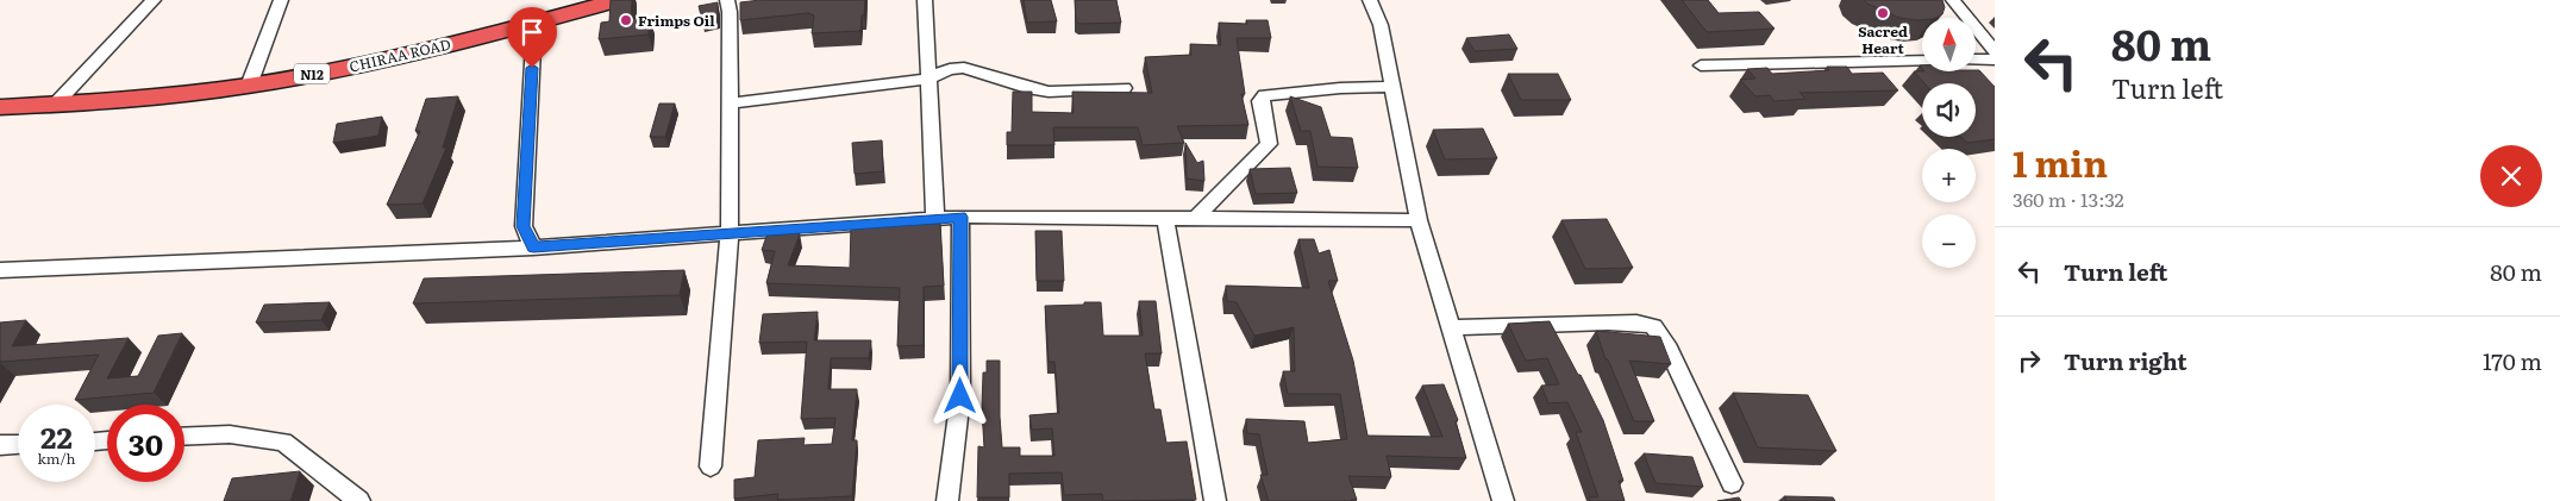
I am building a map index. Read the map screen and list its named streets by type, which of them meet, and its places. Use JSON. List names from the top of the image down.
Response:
{
  "streets": {
    "highway": ["CHIRAA ROAD", "N12"]
  },
  "places": ["Sacred Heart", "Frimps Oil"],
  "north": "top",
  "page": {
    "turn": ["80 m", "Turn left"],
    "map_buttons": ["+", "−"],
    "heading": ["1 min", "360 m · 13:32"],
    "list": [
      {
        "name": "Turn left",
        "value": "80 m"
      },
      {
        "name": "Turn right",
        "value": "170 m"
      }
    ],
    "speed": "22 km/h",
    "limit": "30"
  }
}
